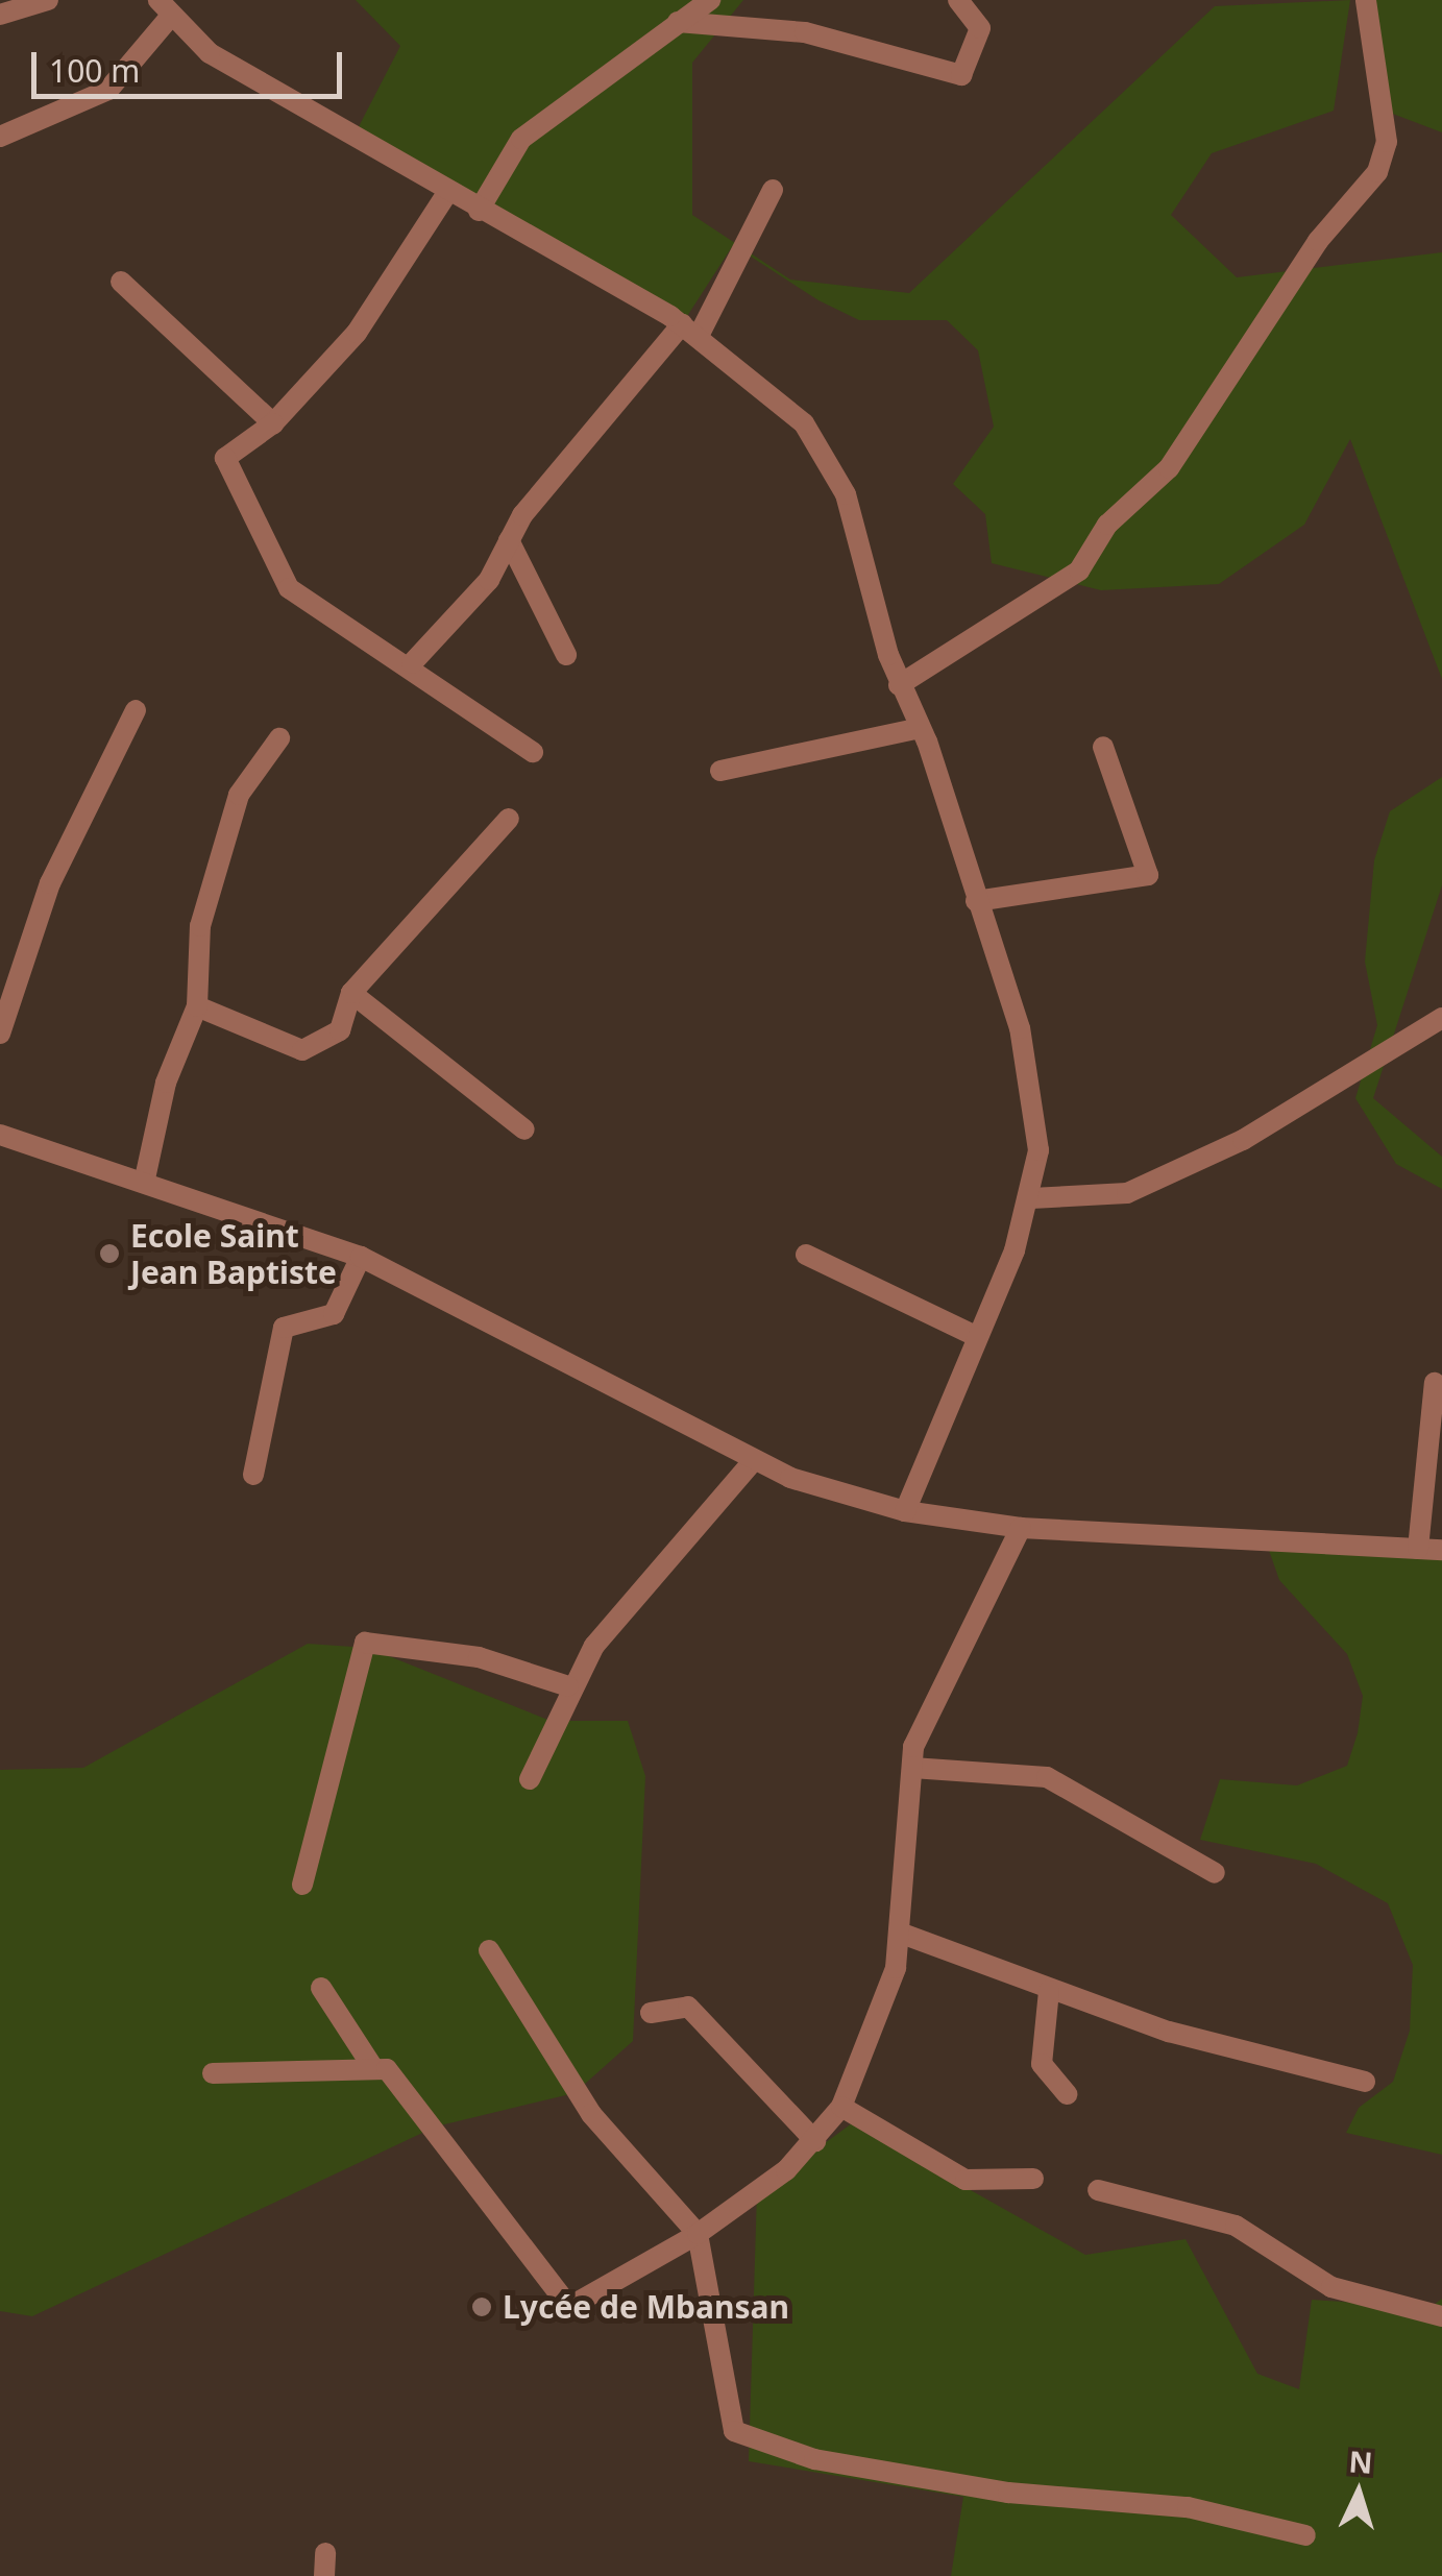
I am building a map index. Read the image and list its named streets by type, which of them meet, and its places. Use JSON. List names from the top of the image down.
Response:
{
  "places": ["Ecole Saint Jean Baptiste", "Lycée de Mbansan"],
  "scale_bar": "100 m",
  "north": "top"
}
